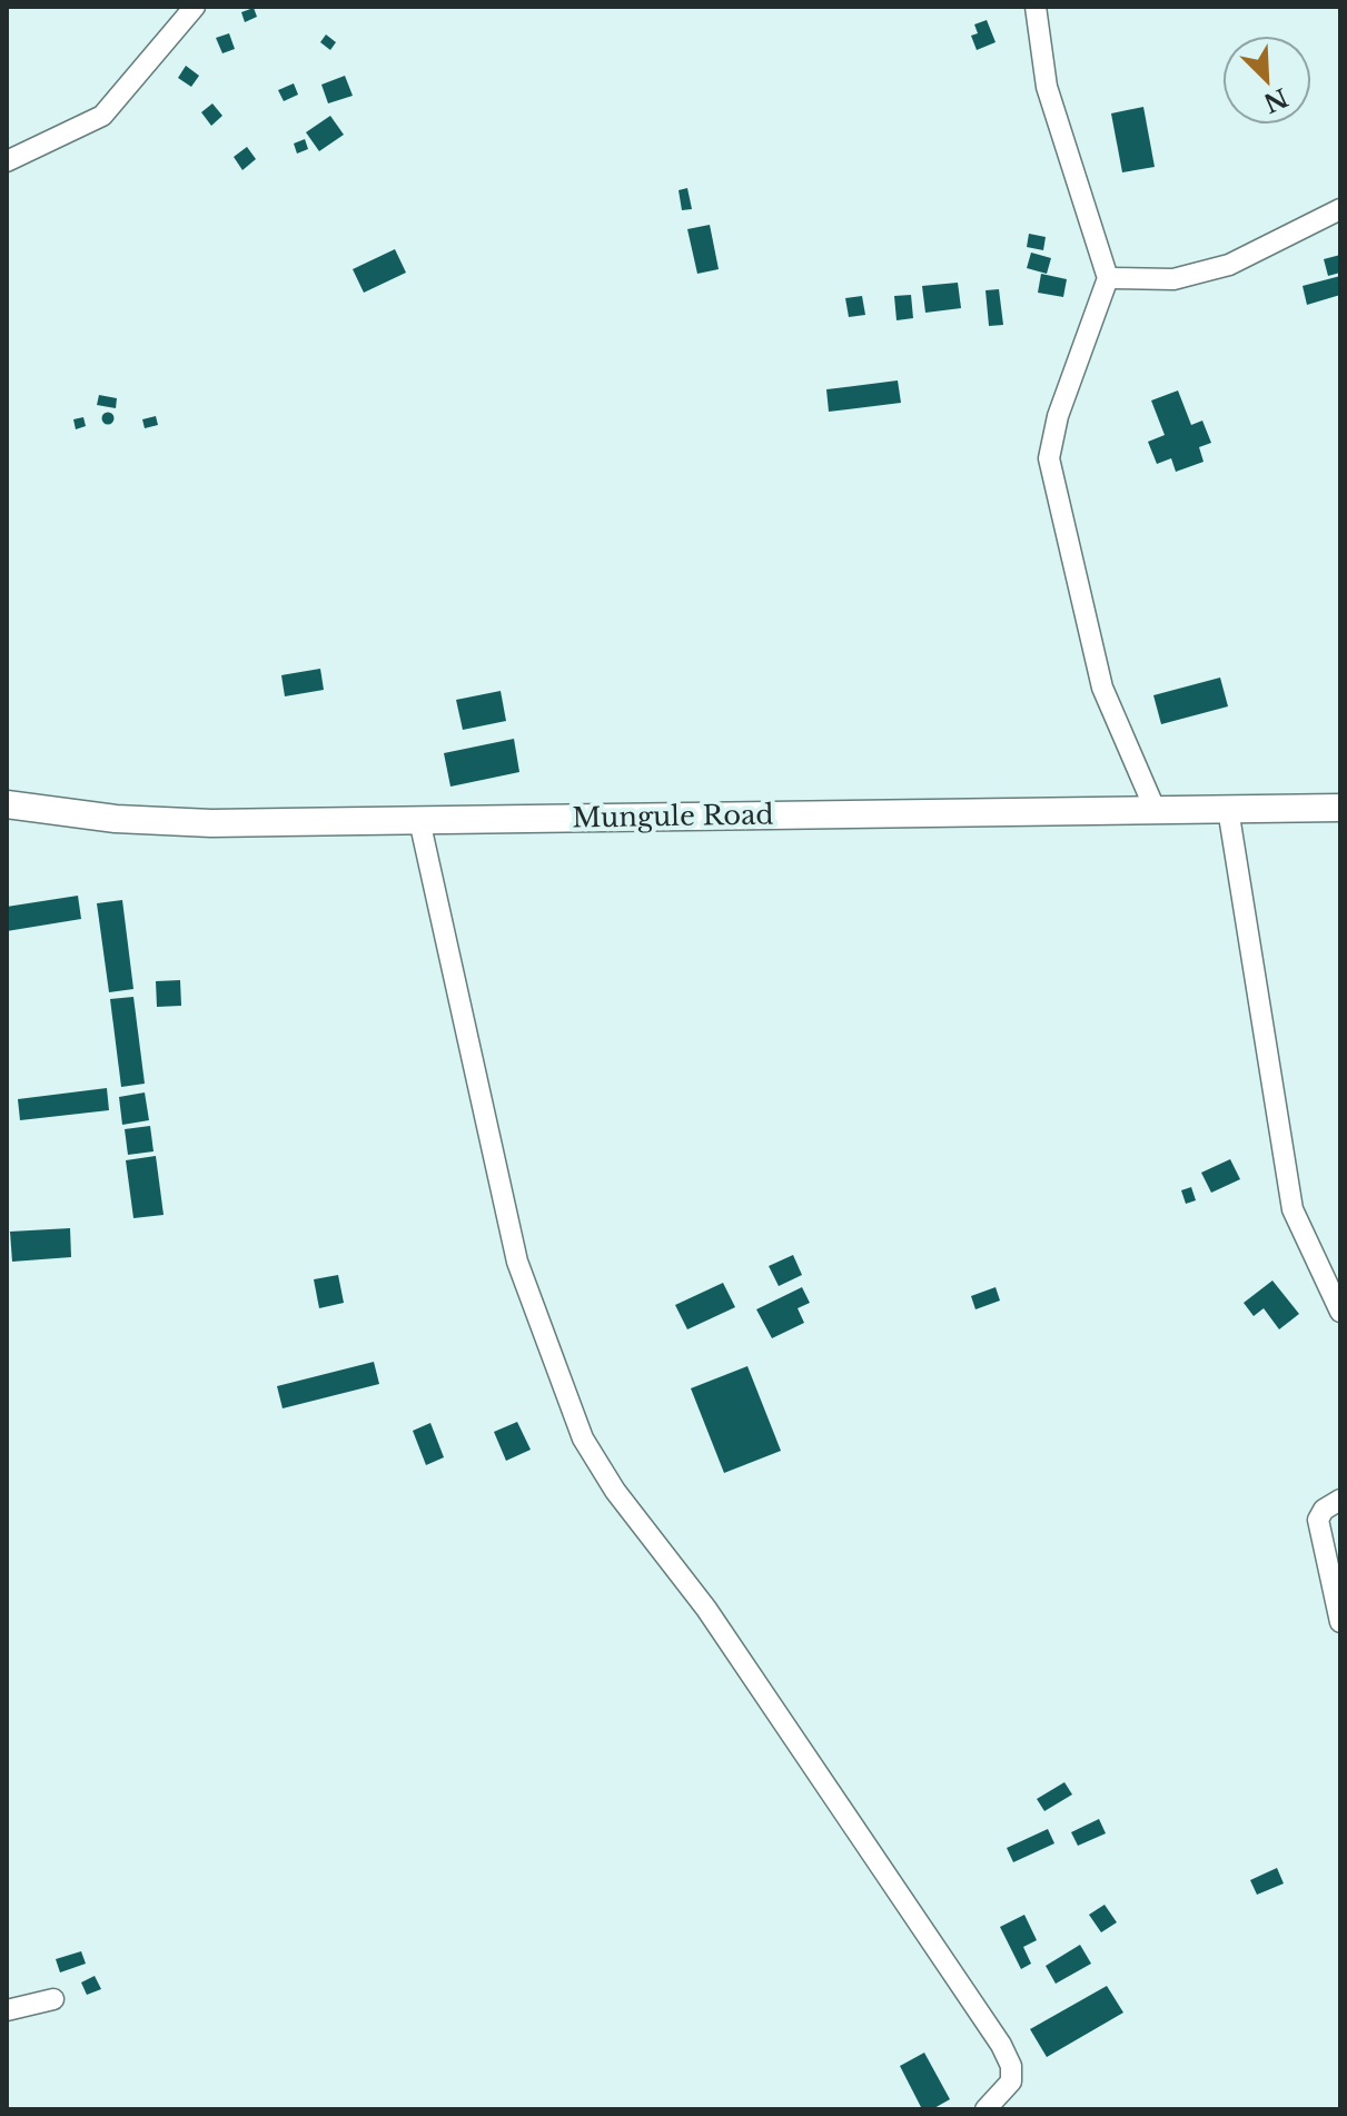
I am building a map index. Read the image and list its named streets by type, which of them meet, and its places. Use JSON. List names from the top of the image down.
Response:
{
  "streets": {
    "street": ["Mungule Road"]
  },
  "north": "bottom right"
}
